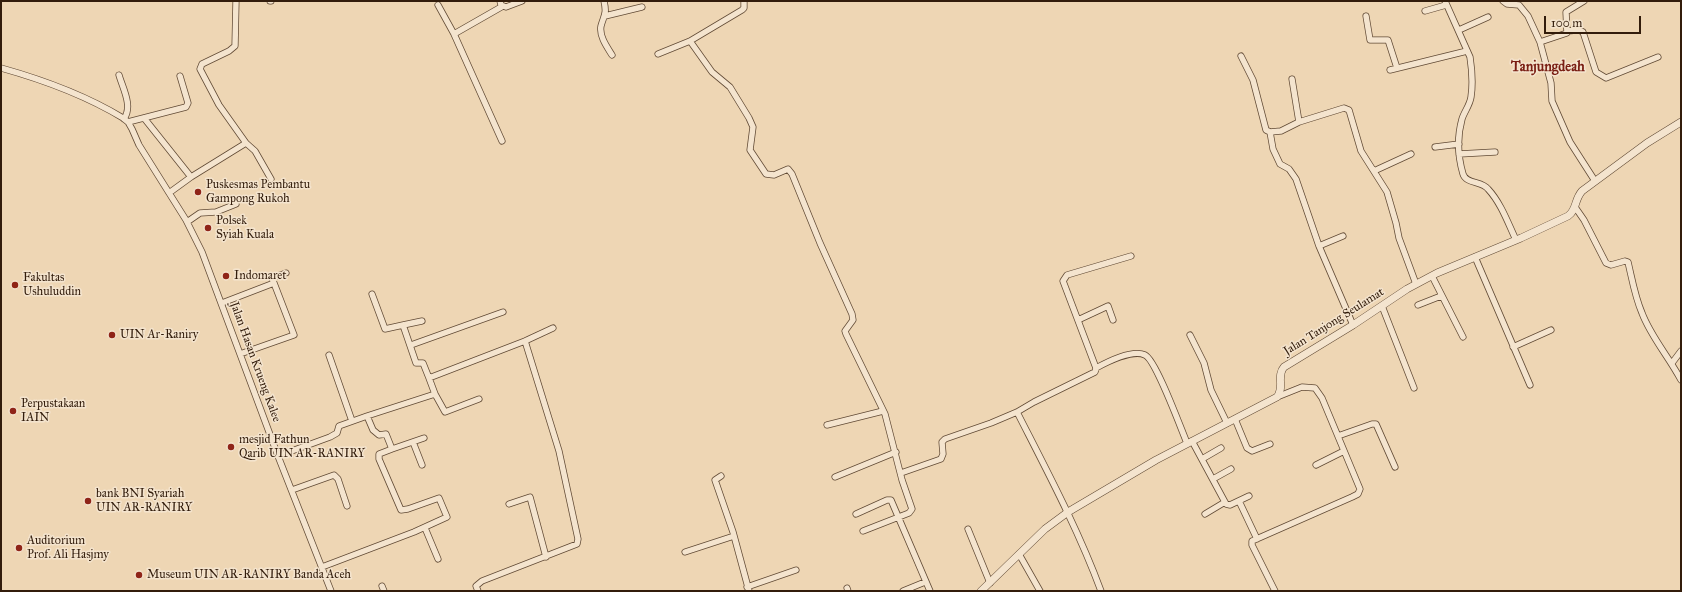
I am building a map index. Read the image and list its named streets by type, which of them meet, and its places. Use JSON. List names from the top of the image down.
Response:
{
  "streets": {
    "street": ["Jalan Tanjong Seulamat", "Jalan Hasan Krueng Kalee"]
  },
  "districts": ["Tanjungdeah"],
  "places": [
    "Puskesmas Pembantu Gampong Rukoh",
    "Polsek Syiah Kuala",
    "Indomaret",
    "Fakultas Ushuluddin",
    "UIN Ar-Raniry",
    "Perpustakaan IAIN",
    "mesjid Fathun Qarib UIN AR-RANIRY",
    "bank BNI Syariah UIN AR-RANIRY",
    "Auditorium Prof. Ali Hasjmy",
    "Museum UIN AR-RANIRY Banda Aceh"
  ],
  "scale_bar": "100 m"
}
